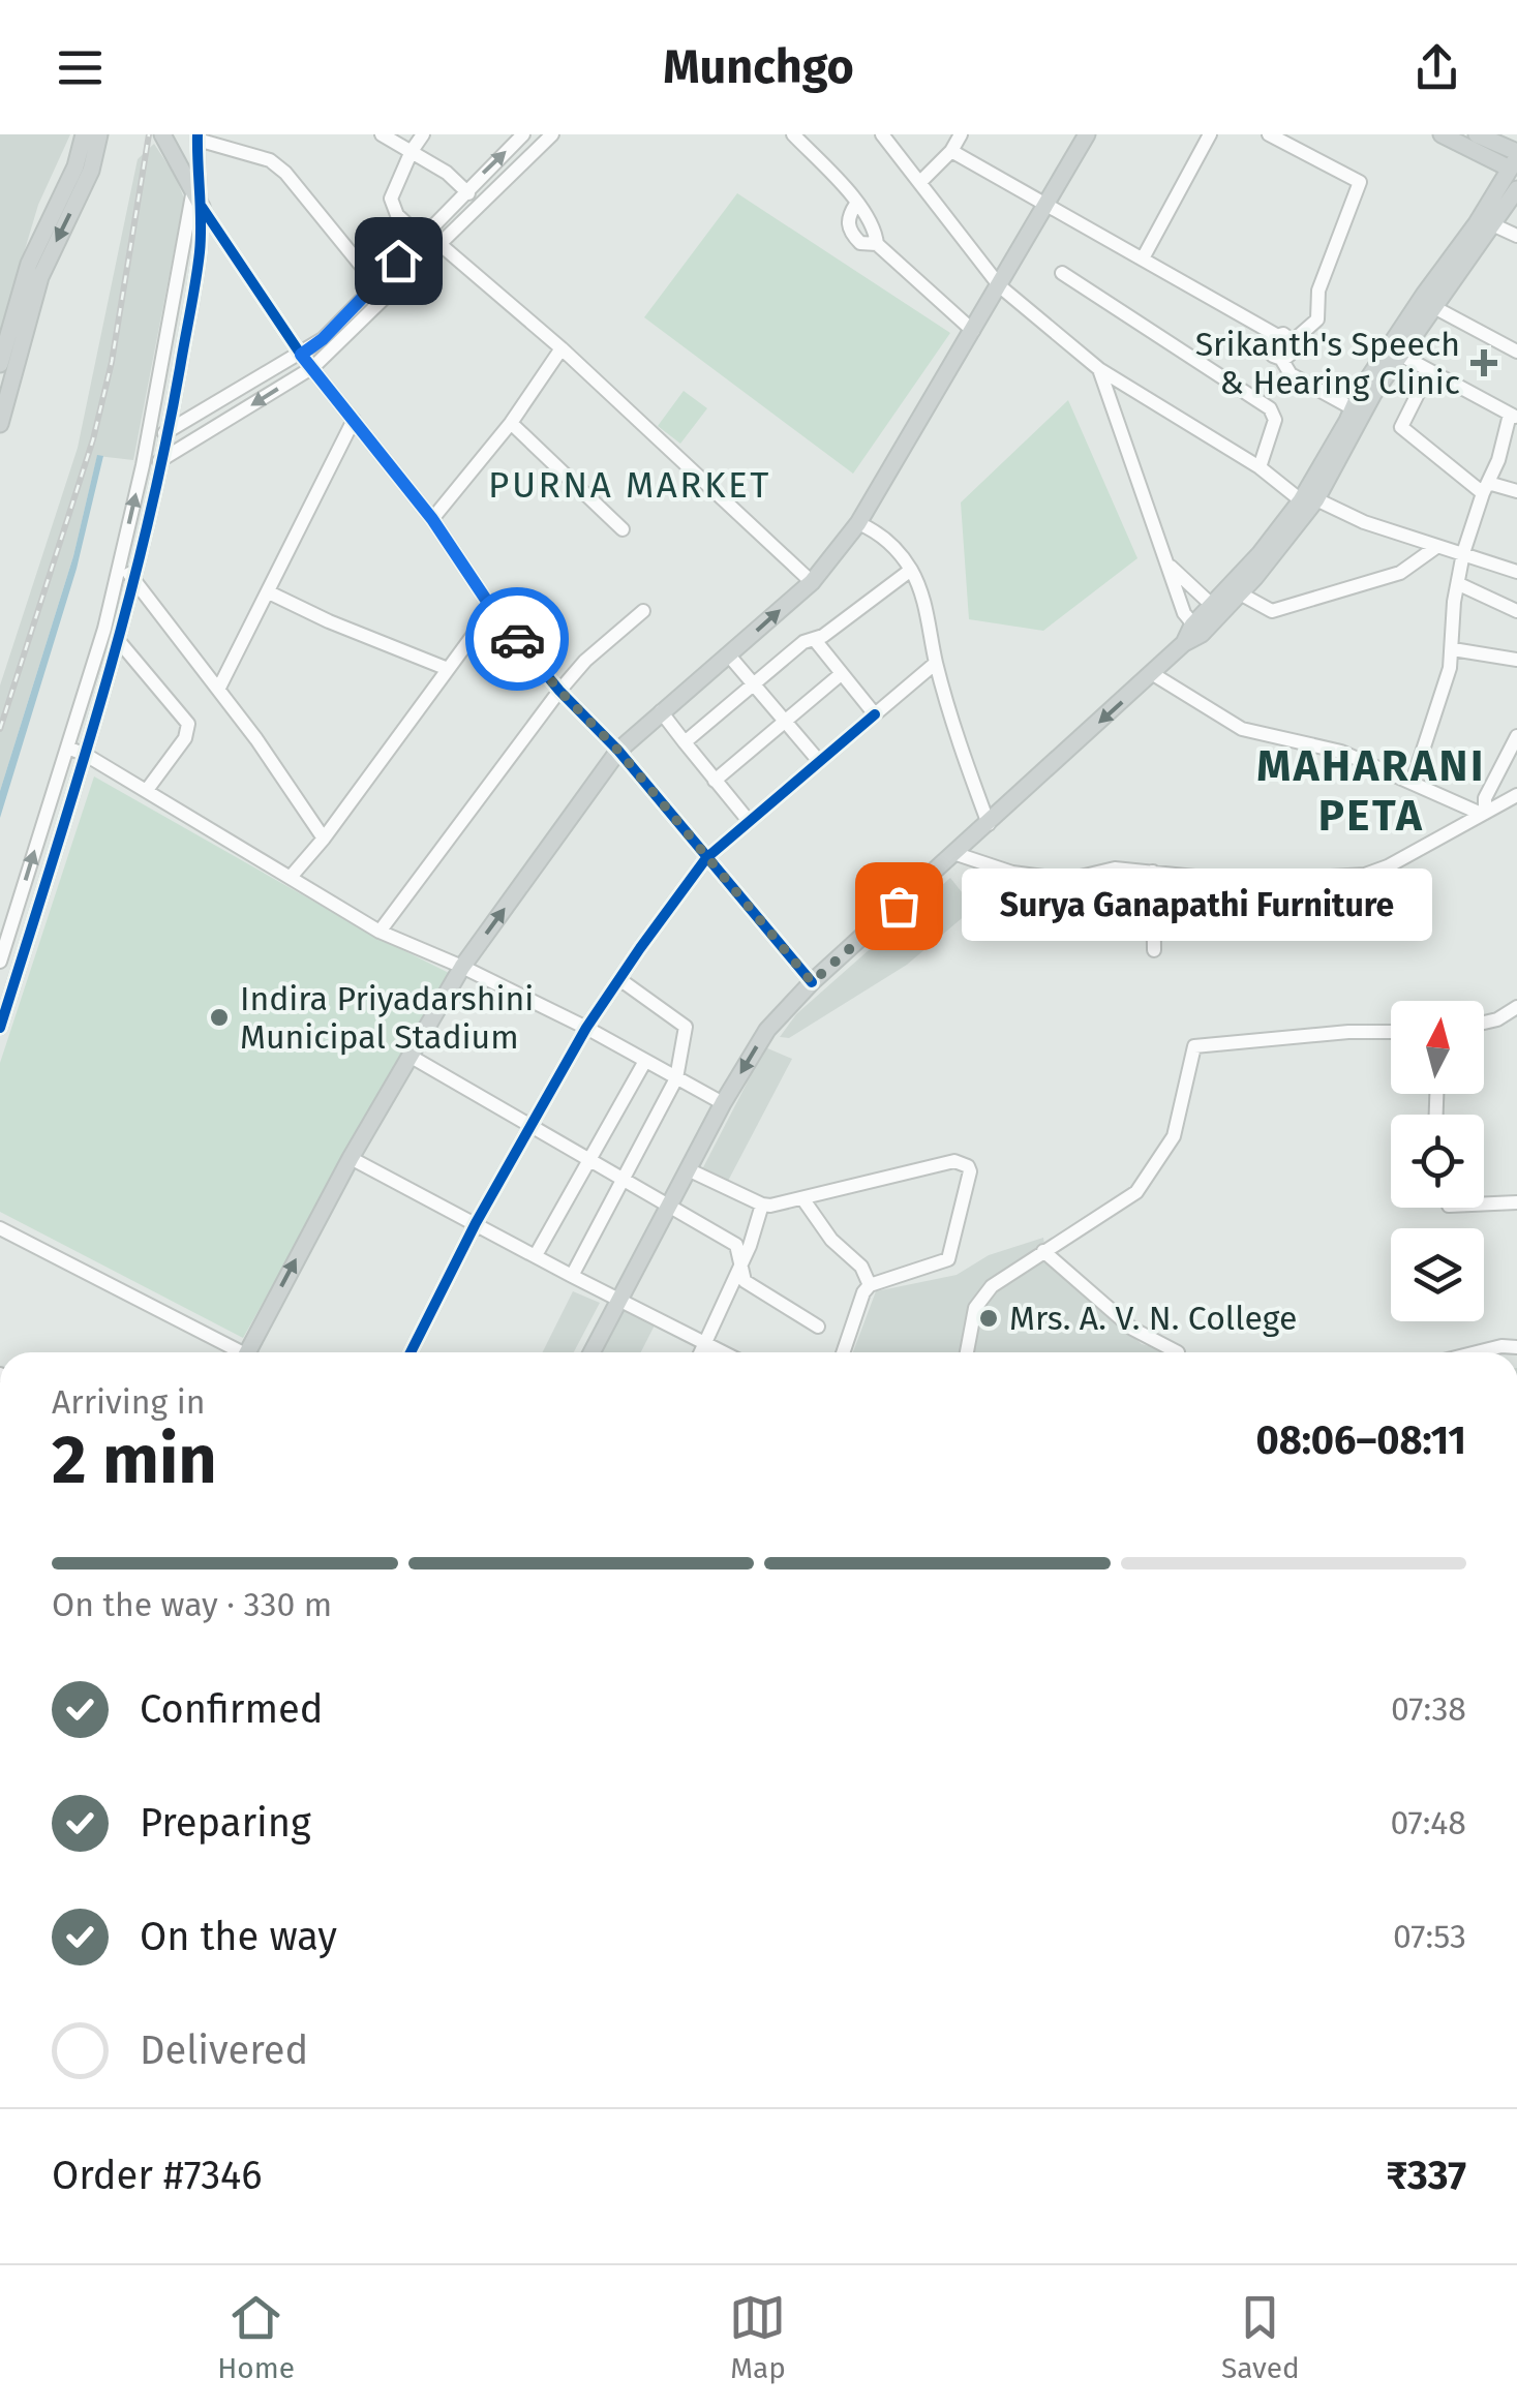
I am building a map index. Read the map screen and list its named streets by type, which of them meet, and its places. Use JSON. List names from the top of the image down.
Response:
{
  "districts": ["PURNA MARKET", "MAHARANI PETA"],
  "places": {
    "health": ["Srikanth's Speech & Hearing Clinic"],
    "other": ["Surya Ganapathi Furniture", "Indira Priyadarshini Municipal Stadium", "Mrs. A. V. N. College"]
  },
  "north": "top",
  "page": {
    "header": "Munchgo",
    "bubble": "Surya Ganapathi Furniture",
    "heading": ["2 min", "Arriving in", "08:06–08:11"],
    "panel": ["Order #7346", "₹337"],
    "bar": "On the way · 330 m",
    "list": [
      ["Confirmed", "07:38"],
      ["Preparing", "07:48"],
      ["On the way", "07:53"],
      "Delivered"
    ],
    "tabs": ["Home", "Map", "Saved"]
  }
}
